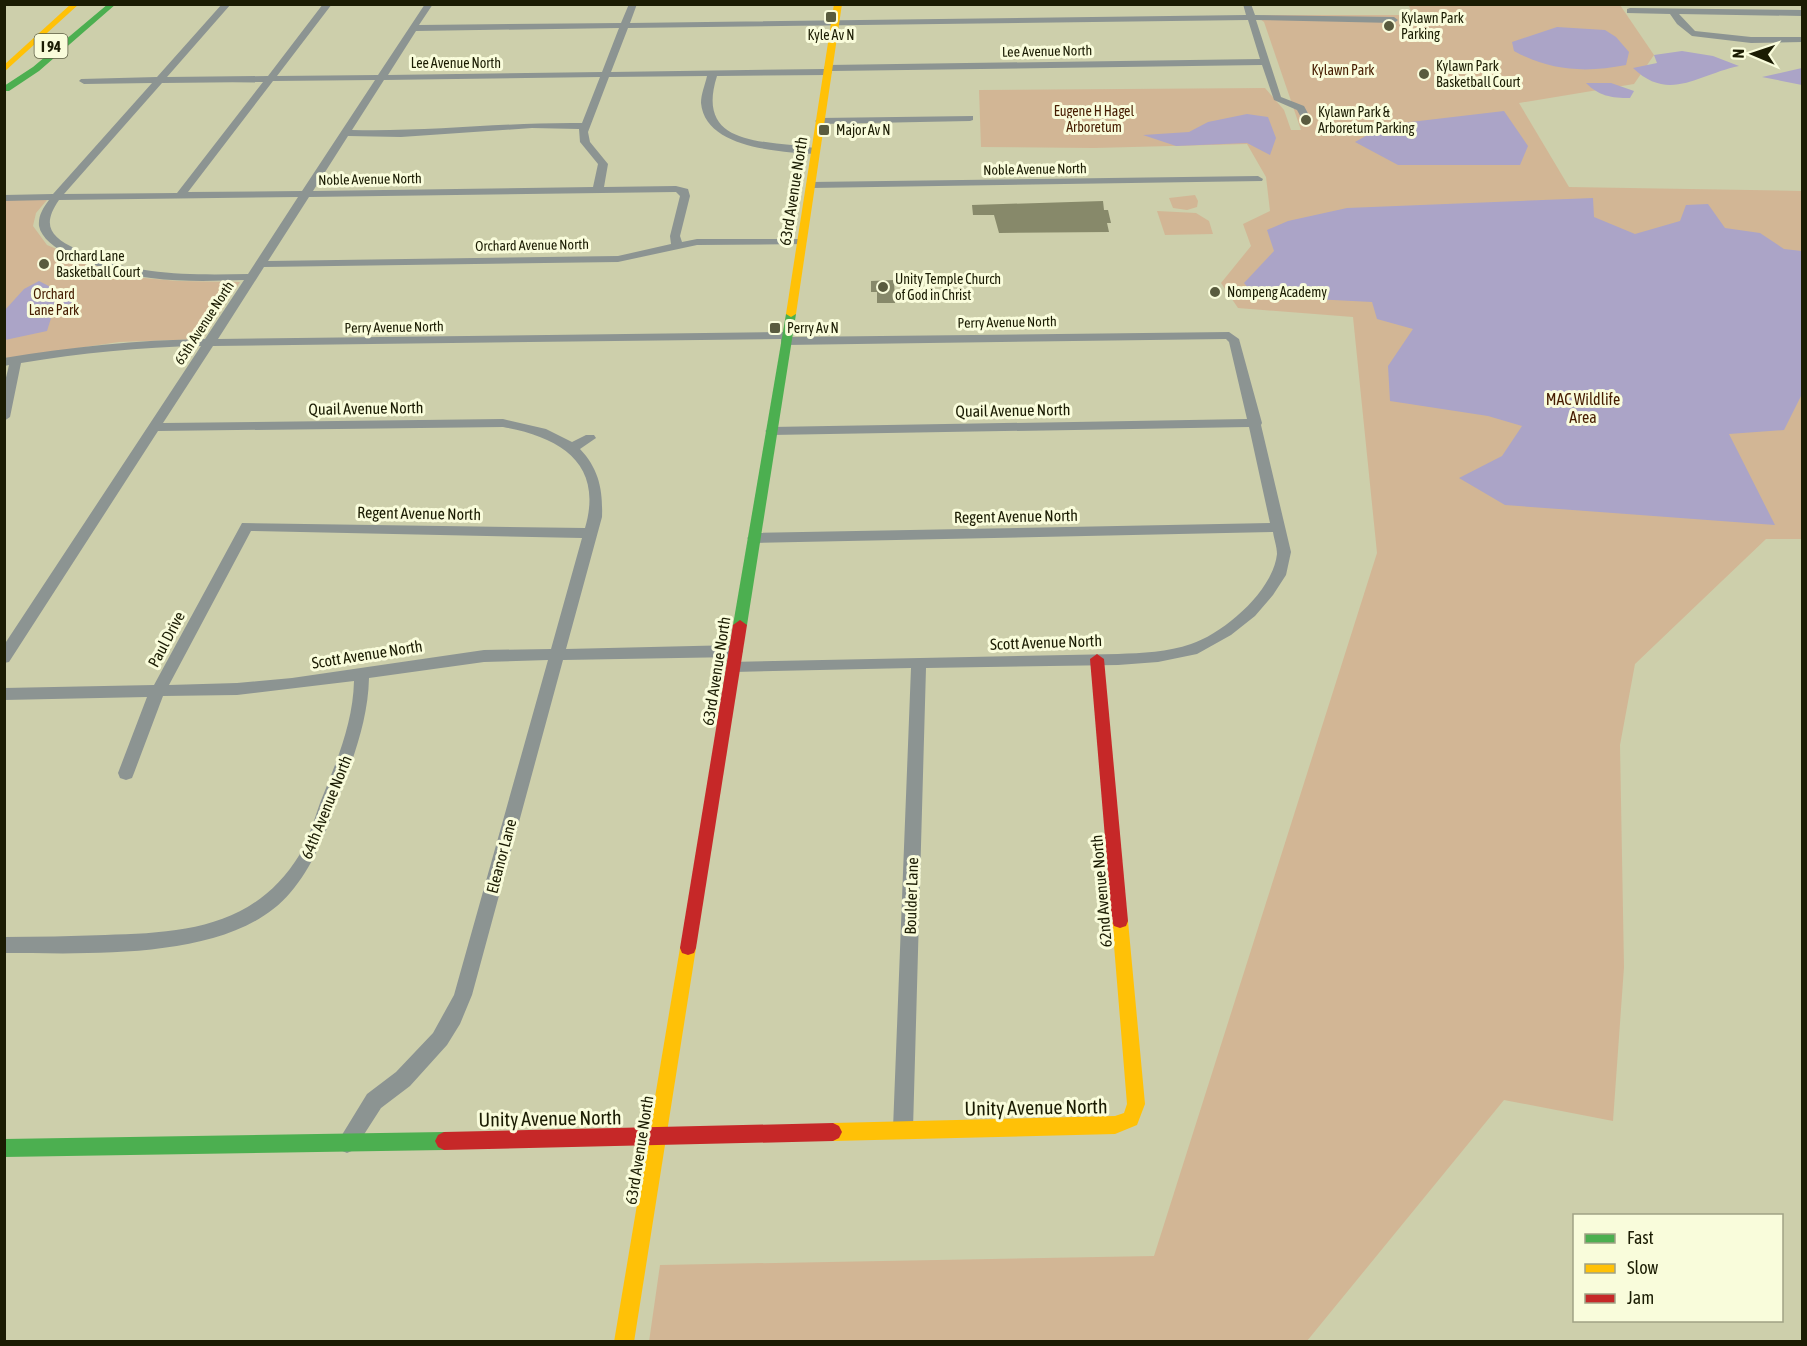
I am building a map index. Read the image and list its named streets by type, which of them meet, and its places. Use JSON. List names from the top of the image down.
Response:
{
  "streets": {
    "main road": [
      "I 94",
      "63rd Avenue North",
      "62nd Avenue North",
      "Unity Avenue North"
    ],
    "street": [
      "Lee Avenue North",
      "Noble Avenue North",
      "Orchard Avenue North",
      "Perry Avenue North",
      "65th Avenue North",
      "Quail Avenue North",
      "Regent Avenue North",
      "Paul Drive",
      "Scott Avenue North",
      "64th Avenue North",
      "Eleanor Lane",
      "Boulder Lane"
    ]
  },
  "crossings": [
    ["Lee Avenue North", "63rd Avenue North"],
    ["Lee Avenue North", "65th Avenue North"],
    ["Noble Avenue North", "63rd Avenue North"],
    ["Noble Avenue North", "Orchard Avenue North"],
    ["Noble Avenue North", "65th Avenue North"],
    ["63rd Avenue North", "Orchard Avenue North"],
    ["63rd Avenue North", "Perry Avenue North"],
    ["63rd Avenue North", "Quail Avenue North"],
    ["63rd Avenue North", "Regent Avenue North"],
    ["63rd Avenue North", "Scott Avenue North"],
    ["63rd Avenue North", "Unity Avenue North"],
    ["Orchard Avenue North", "65th Avenue North"],
    ["Perry Avenue North", "65th Avenue North"],
    ["Perry Avenue North", "Scott Avenue North"],
    ["65th Avenue North", "Quail Avenue North"],
    ["Quail Avenue North", "Regent Avenue North"],
    ["Quail Avenue North", "Scott Avenue North"],
    ["Quail Avenue North", "Eleanor Lane"],
    ["Regent Avenue North", "Paul Drive"],
    ["Regent Avenue North", "Scott Avenue North"],
    ["Regent Avenue North", "Eleanor Lane"],
    ["Paul Drive", "Scott Avenue North"],
    ["Scott Avenue North", "64th Avenue North"],
    ["Scott Avenue North", "Eleanor Lane"],
    ["Scott Avenue North", "62nd Avenue North"],
    ["Scott Avenue North", "Boulder Lane"],
    ["Eleanor Lane", "Unity Avenue North"],
    ["62nd Avenue North", "Unity Avenue North"],
    ["Boulder Lane", "Unity Avenue North"]
  ],
  "parks": [
    "Kylawn Park",
    "Eugene H Hagel Arboretum",
    "Orchard Lane Park",
    "MAC Wildlife Area"
  ],
  "places": {
    "transit": ["Kyle Av N", "Major Av N", "Perry Av N"],
    "other": [
      "Kylawn Park Parking",
      "Kylawn Park Basketball Court",
      "Kylawn Park & Arboretum Parking",
      "Orchard Lane Basketball Court",
      "Unity Temple Church of God in Christ",
      "Nompeng Academy"
    ]
  },
  "legend": ["Fast", "Slow", "Jam"],
  "north": "left"
}
